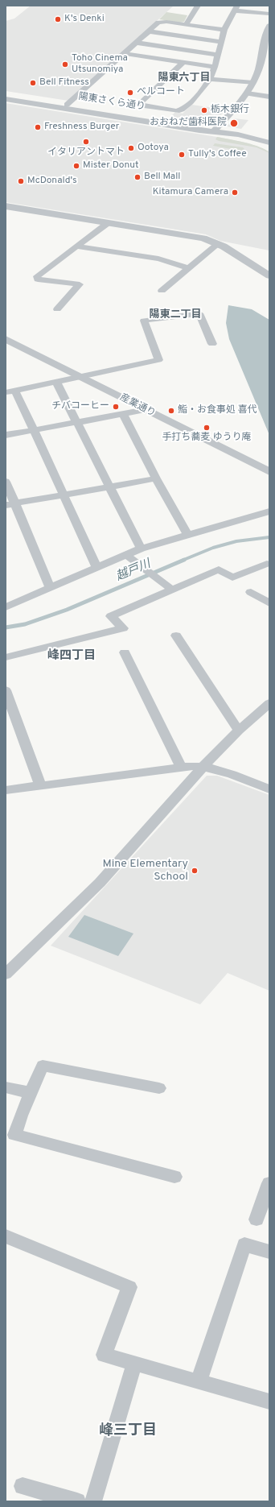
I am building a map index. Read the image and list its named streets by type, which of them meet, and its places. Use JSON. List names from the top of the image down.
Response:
{
  "streets": {
    "street": ["陽東さくら通り", "産業通り"]
  },
  "districts": [
    "陽東六丁目",
    "陽東二丁目",
    "峰四丁目",
    "峰三丁目"
  ],
  "water": ["越戸川"],
  "places": [
    "K's Denki",
    "Toho Cinema Utsunomiya",
    "Bell Fitness",
    "ベルコート",
    "栃木銀行",
    "おおねだ歯科医院",
    "Freshness Burger",
    "イタリアントマト",
    "Ootoya",
    "Tully's Coffee",
    "Mister Donut",
    "Bell Mall",
    "McDonald's",
    "Kitamura Camera",
    "チバコーヒー",
    "鮨・お食事処 喜代",
    "手打ち蕎麦 ゆうり庵",
    "Mine Elementary School"
  ]
}
